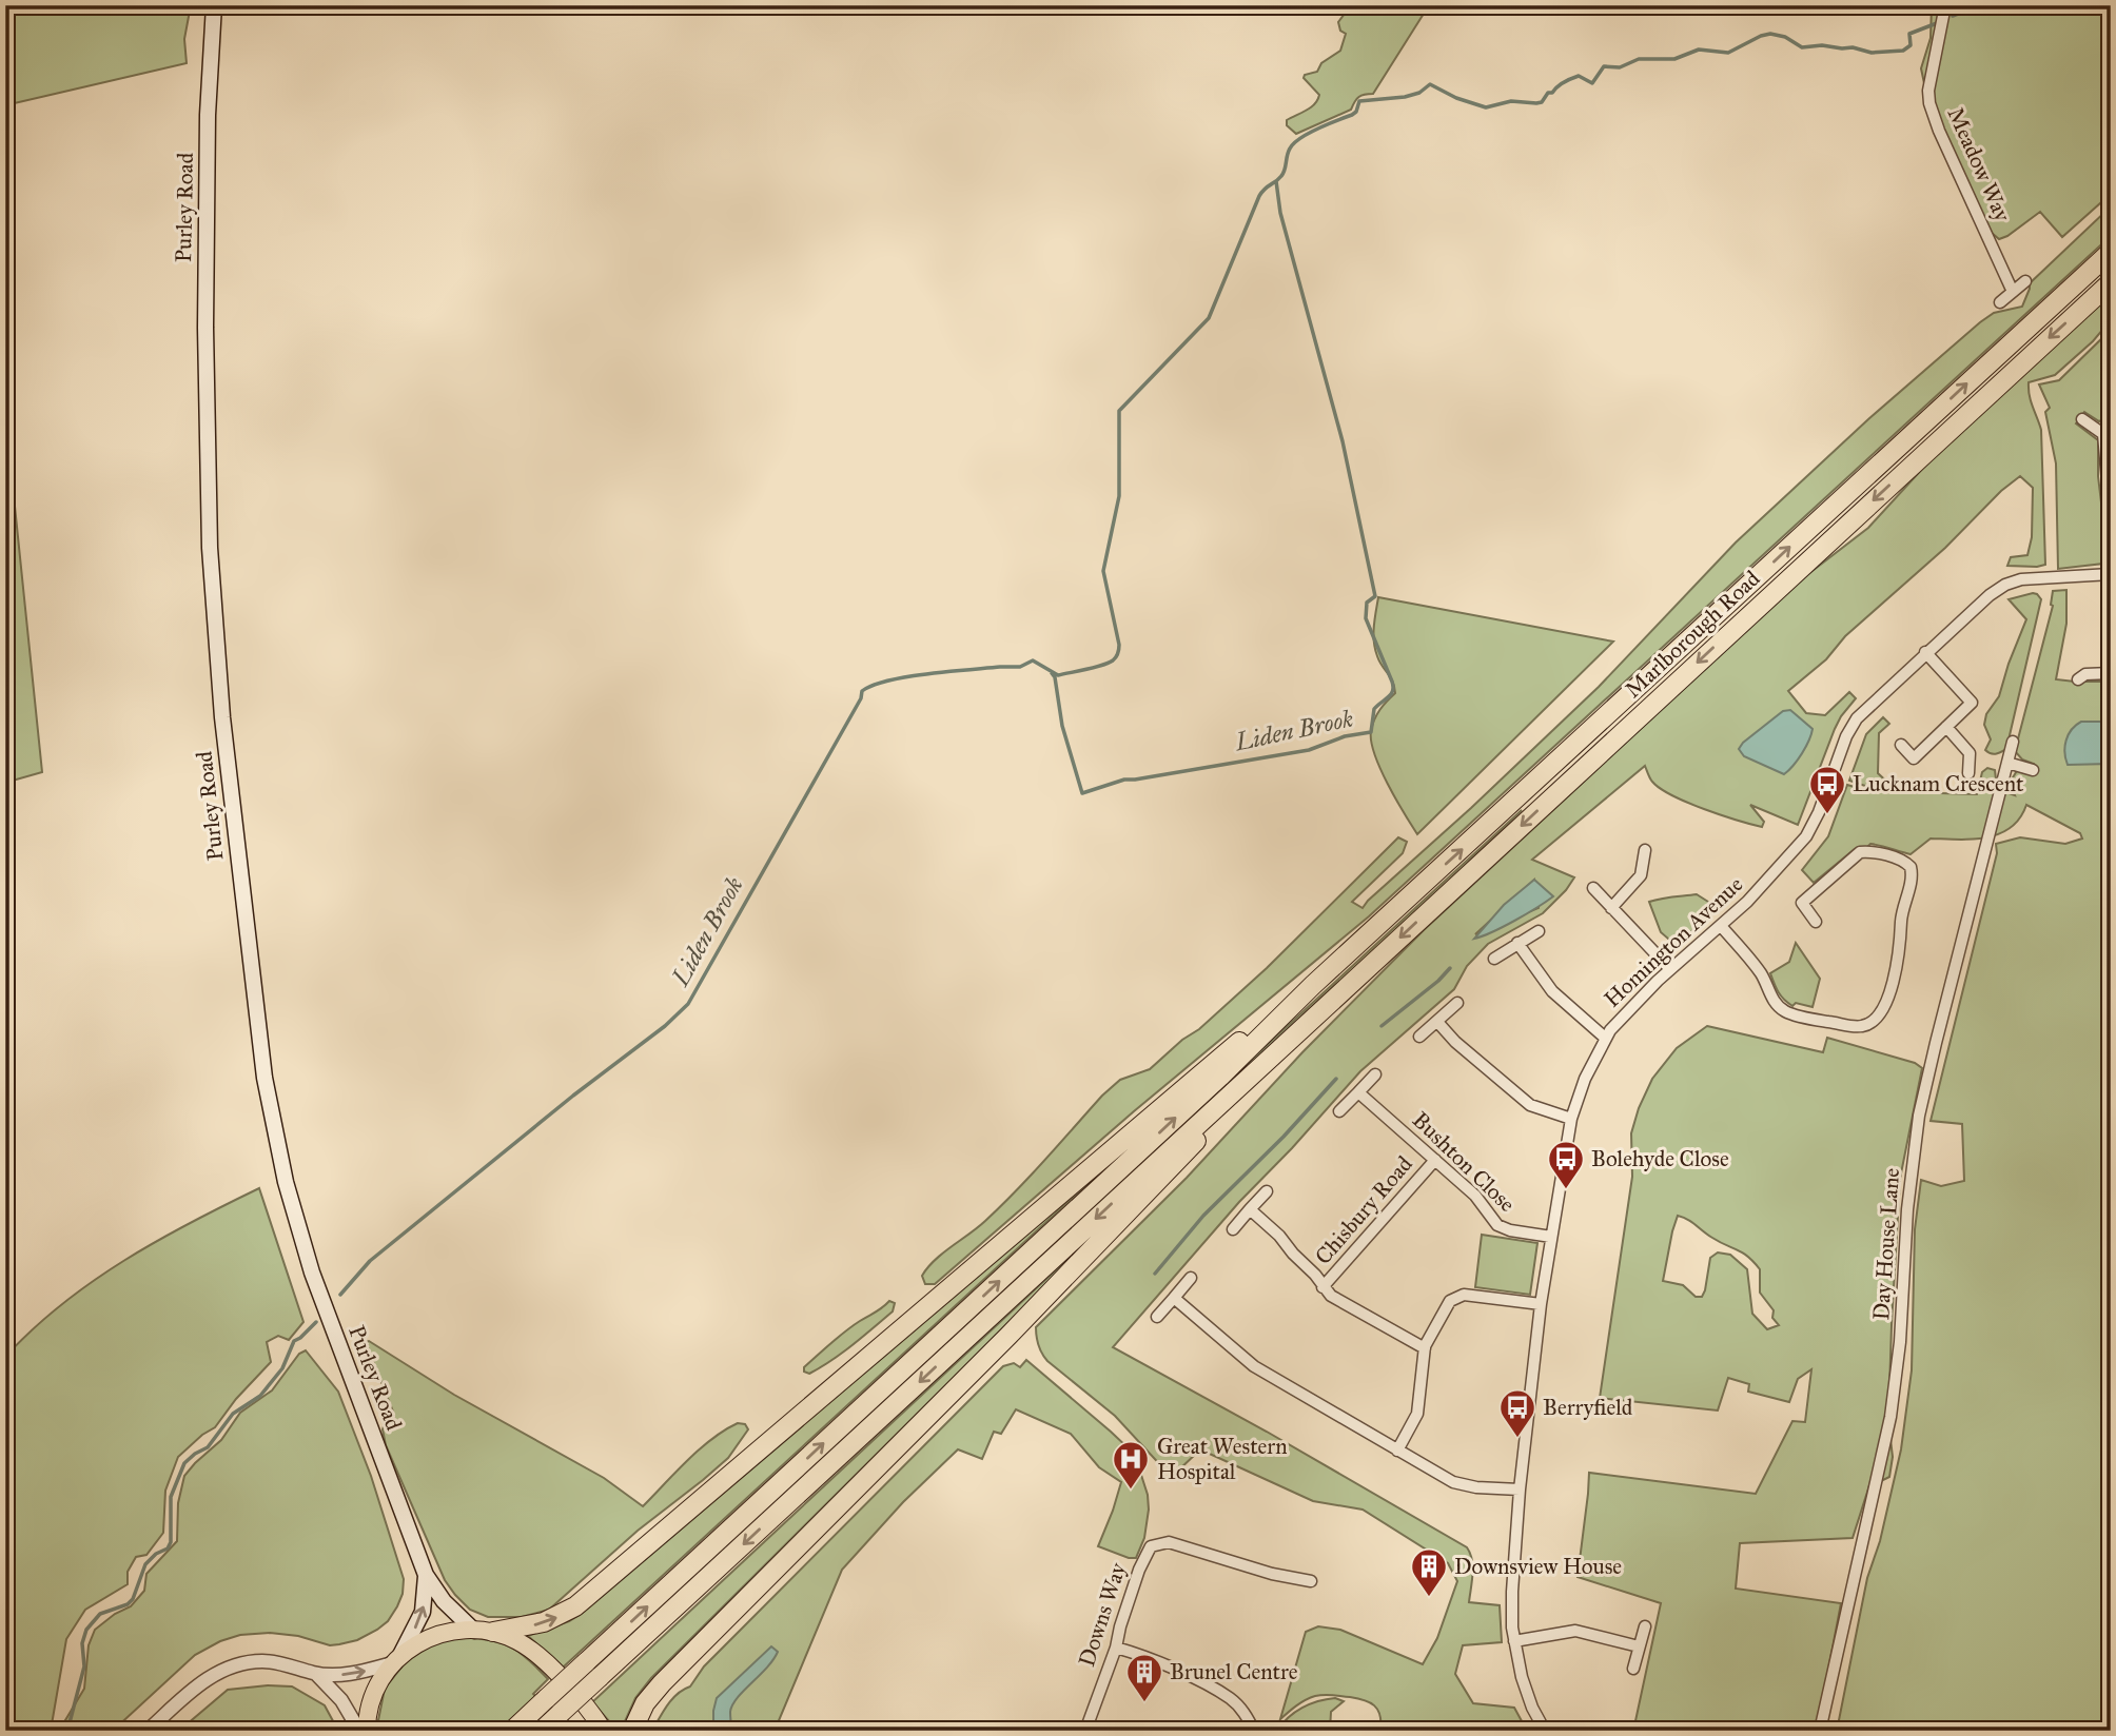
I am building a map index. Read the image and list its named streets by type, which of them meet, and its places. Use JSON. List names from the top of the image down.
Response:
{
  "streets": {
    "highway": ["Marlborough Road"],
    "main road": ["Purley Road"],
    "street": [
      "Meadow Way",
      "Homington Avenue",
      "Bushton Close",
      "Chisbury Road",
      "Day House Lane",
      "Downs Way"
    ]
  },
  "crossings": [
    ["Homington Avenue", "Bushton Close"],
    ["Bushton Close", "Chisbury Road"]
  ],
  "water": ["Liden Brook"],
  "places": {
    "bus stop": ["Lucknam Crescent", "Bolehyde Close", "Berryfield"],
    "hospital": ["Great Western Hospital"],
    "building": ["Downsview House", "Brunel Centre"]
  }
}
